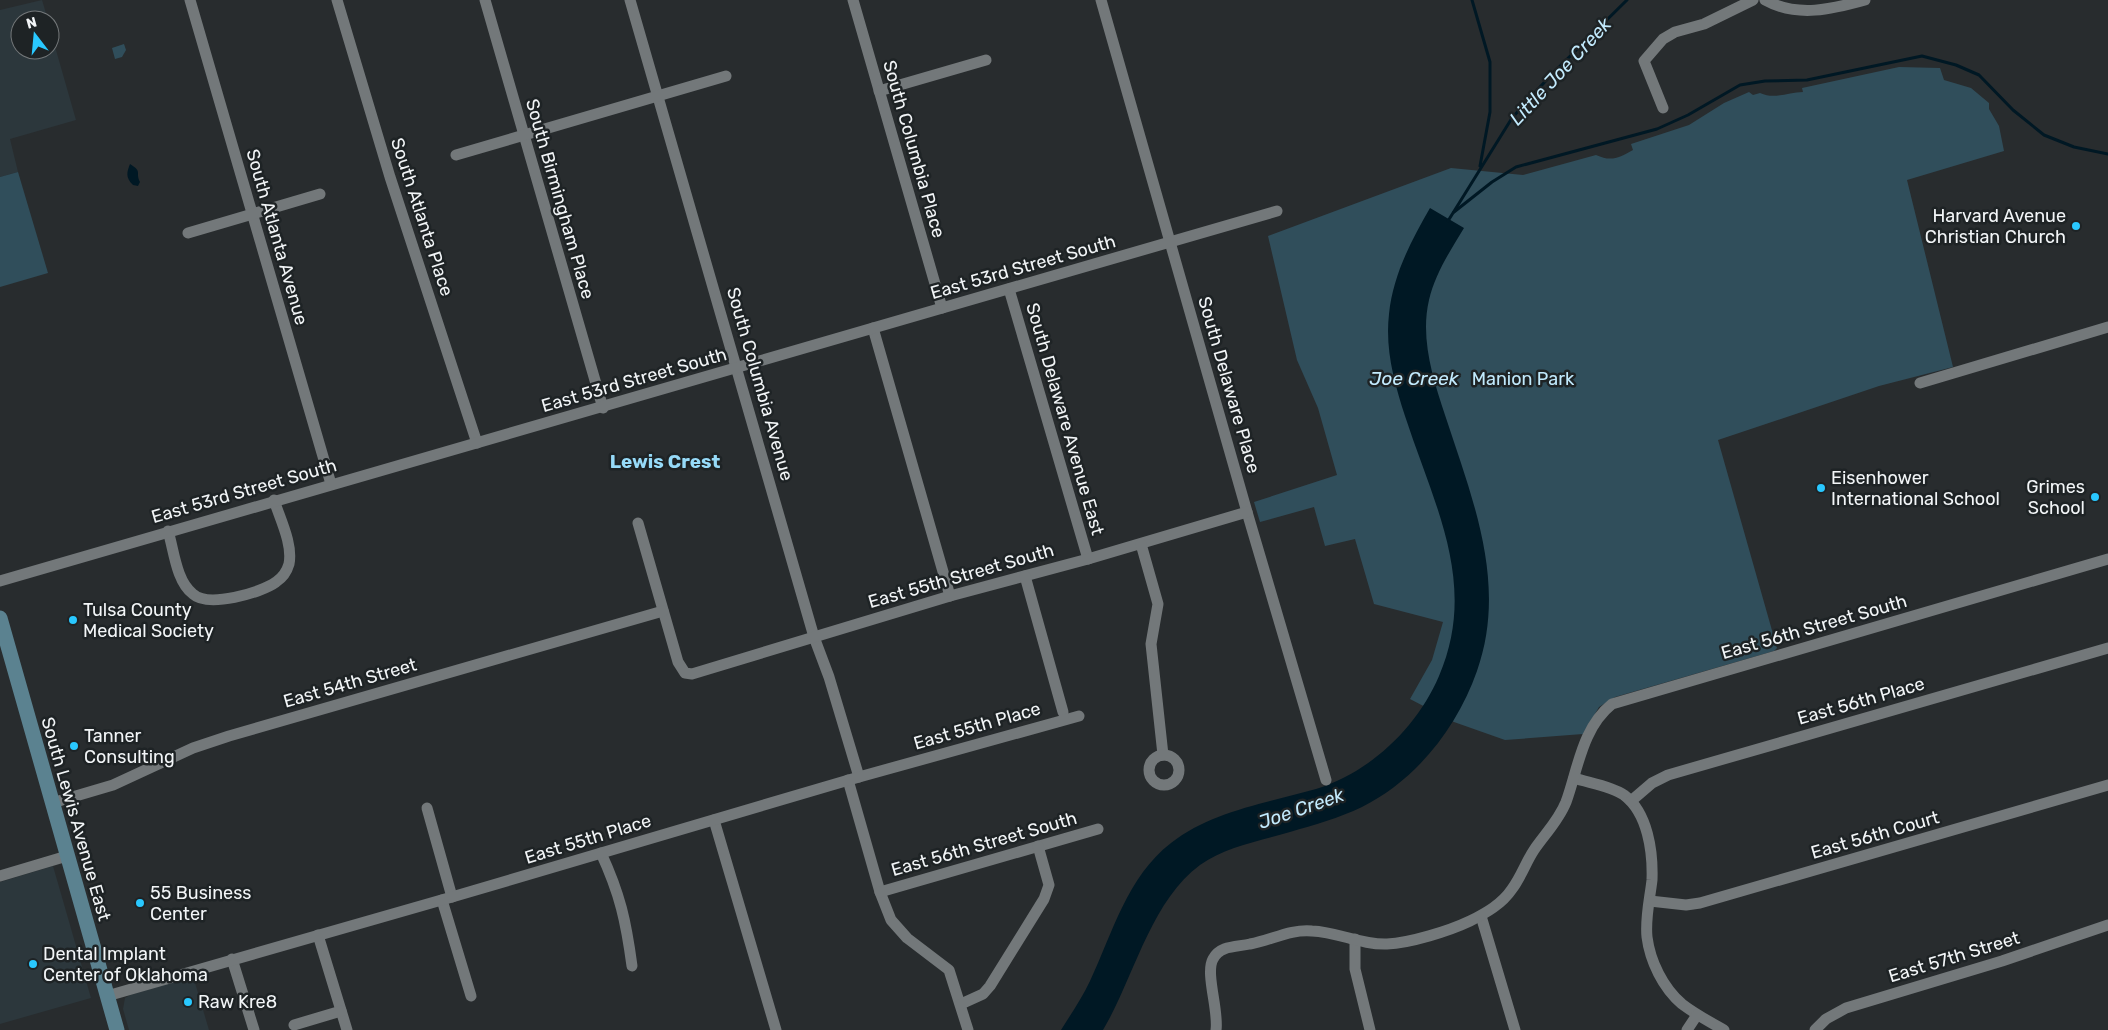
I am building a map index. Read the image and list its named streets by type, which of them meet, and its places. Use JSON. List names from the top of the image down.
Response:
{
  "streets": {
    "main road": ["South Lewis Avenue East"],
    "street": [
      "South Columbia Place",
      "South Birmingham Place",
      "South Atlanta Place",
      "South Atlanta Avenue",
      "East 53rd Street South",
      "South Columbia Avenue",
      "South Delaware Place",
      "South Delaware Avenue East",
      "East 55th Street South",
      "East 56th Street South",
      "East 54th Street",
      "East 56th Place",
      "East 55th Place",
      "East 56th Court",
      "East 57th Street"
    ]
  },
  "crossings": [
    ["South Columbia Place", "East 53rd Street South"],
    ["South Birmingham Place", "East 53rd Street South"],
    ["South Atlanta Place", "East 53rd Street South"],
    ["South Atlanta Avenue", "East 53rd Street South"],
    ["East 53rd Street South", "South Columbia Avenue"],
    ["East 53rd Street South", "South Delaware Place"],
    ["East 53rd Street South", "South Delaware Avenue East"],
    ["South Columbia Avenue", "East 55th Street South"],
    ["South Columbia Avenue", "East 56th Street South"],
    ["South Columbia Avenue", "East 55th Place"],
    ["South Delaware Place", "East 55th Street South"],
    ["South Delaware Avenue East", "East 55th Street South"],
    ["East 55th Street South", "East 54th Street"],
    ["East 54th Street", "South Lewis Avenue East"],
    ["East 55th Place", "South Lewis Avenue East"]
  ],
  "districts": ["Lewis Crest"],
  "water": ["Little Joe Creek", "Joe Creek"],
  "parks": ["Manion Park"],
  "places": [
    "Harvard Avenue Christian Church",
    "Eisenhower International School",
    "Grimes School",
    "Tulsa County Medical Society",
    "Tanner Consulting",
    "55 Business Center",
    "Dental Implant Center of Oklahoma",
    "Raw Kre8"
  ],
  "north": "top"
}
